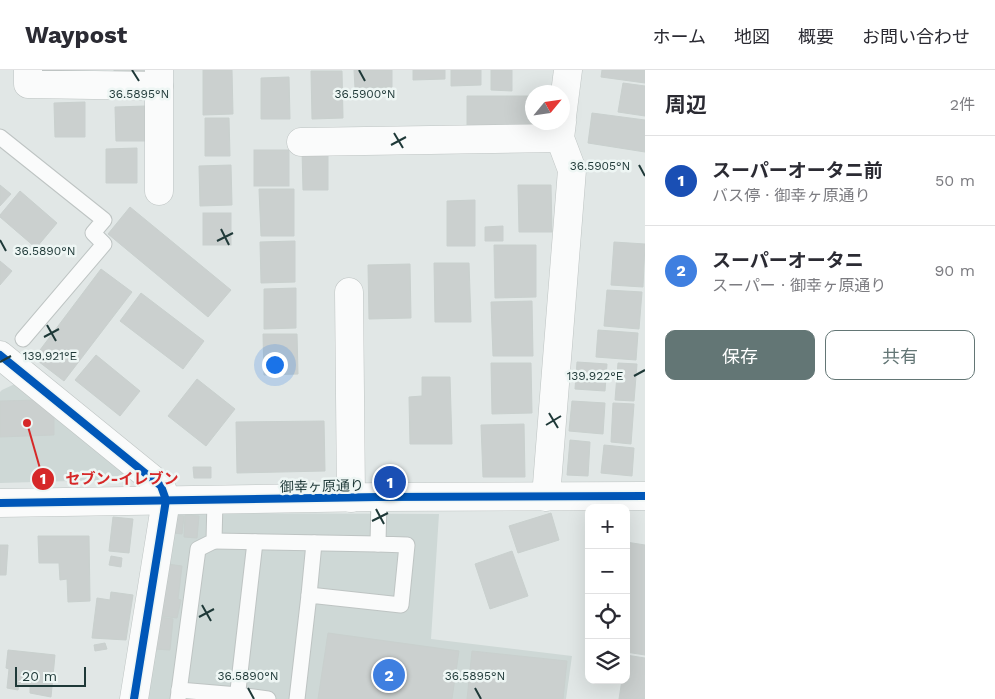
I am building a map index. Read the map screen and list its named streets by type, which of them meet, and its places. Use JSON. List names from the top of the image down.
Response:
{
  "streets": {
    "street": ["御幸ヶ原通り"]
  },
  "places": ["セブン-イレブン"],
  "scale_bar": "20 m",
  "north": "top right",
  "page": {
    "header": "Waypost",
    "nav": [
      "ホーム",
      "地図",
      "概要",
      "お問い合わせ"
    ],
    "heading": ["周辺", "2件"],
    "list": [
      {
        "mark": "1",
        "name": "スーパーオータニ前",
        "note": "バス停 · 御幸ヶ原通り",
        "value": "50 m"
      },
      {
        "mark": "2",
        "name": "スーパーオータニ",
        "note": "スーパー · 御幸ヶ原通り",
        "value": "90 m"
      }
    ],
    "buttons": ["保存", "共有"],
    "pins": ["1", "2"],
    "map_buttons": ["+", "−"],
    "scale": "20 m"
  },
  "coordinates": [
    "36.5895°N",
    "36.5900°N",
    "36.5905°N",
    "36.5890°N",
    "139.921°E",
    "139.922°E"
  ]
}
